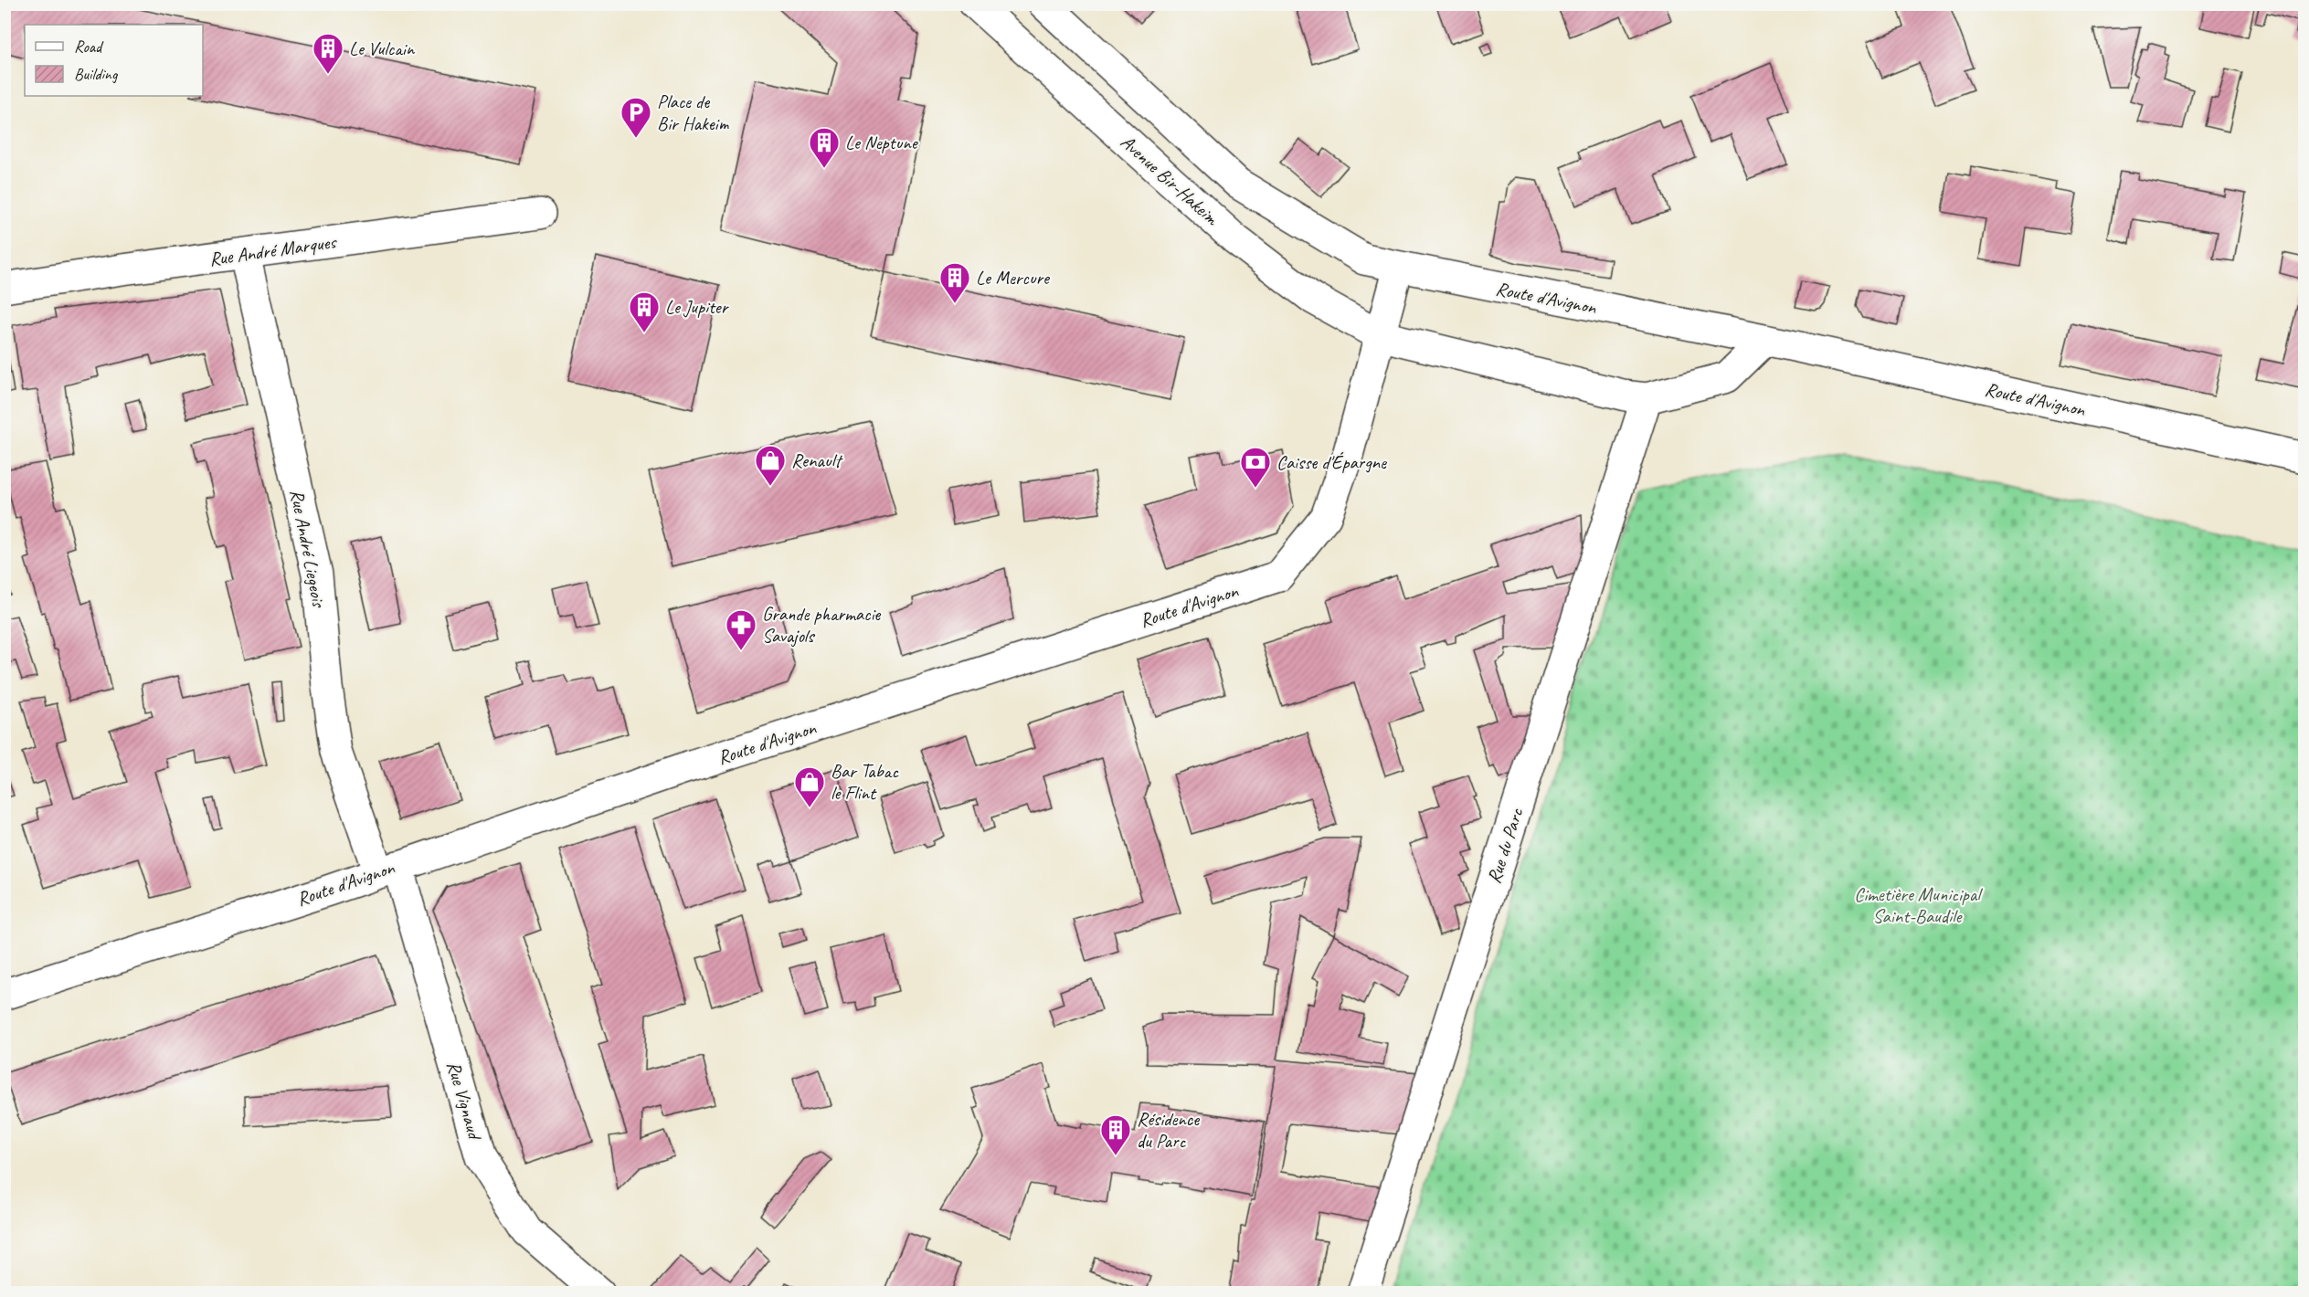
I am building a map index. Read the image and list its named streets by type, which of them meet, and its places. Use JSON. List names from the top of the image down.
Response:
{
  "streets": {
    "main road": [
      "Avenue Bir-Hakeim",
      "Rue André Marques",
      "Route d'Avignon",
      "Rue André Liegeois",
      "Rue du Parc",
      "Rue Vignaud"
    ]
  },
  "crossings": [
    ["Avenue Bir-Hakeim", "Route d'Avignon"],
    ["Rue André Marques", "Rue André Liegeois"],
    ["Route d'Avignon", "Rue André Liegeois"],
    ["Route d'Avignon", "Rue Vignaud"],
    ["Rue André Liegeois", "Rue Vignaud"]
  ],
  "parks": ["Cimetière Municipal Saint-Baudile"],
  "places": {
    "building": [
      "Le Vulcain",
      "Le Neptune",
      "Le Mercure",
      "Le Jupiter",
      "Résidence du Parc"
    ],
    "parking": ["Place de Bir Hakeim"],
    "shop": ["Renault", "Bar Tabac le Flint"],
    "bank": ["Caisse d'Épargne"],
    "pharmacy": ["Grande pharmacie Savajols"]
  },
  "legend": ["Road", "Building"]
}
